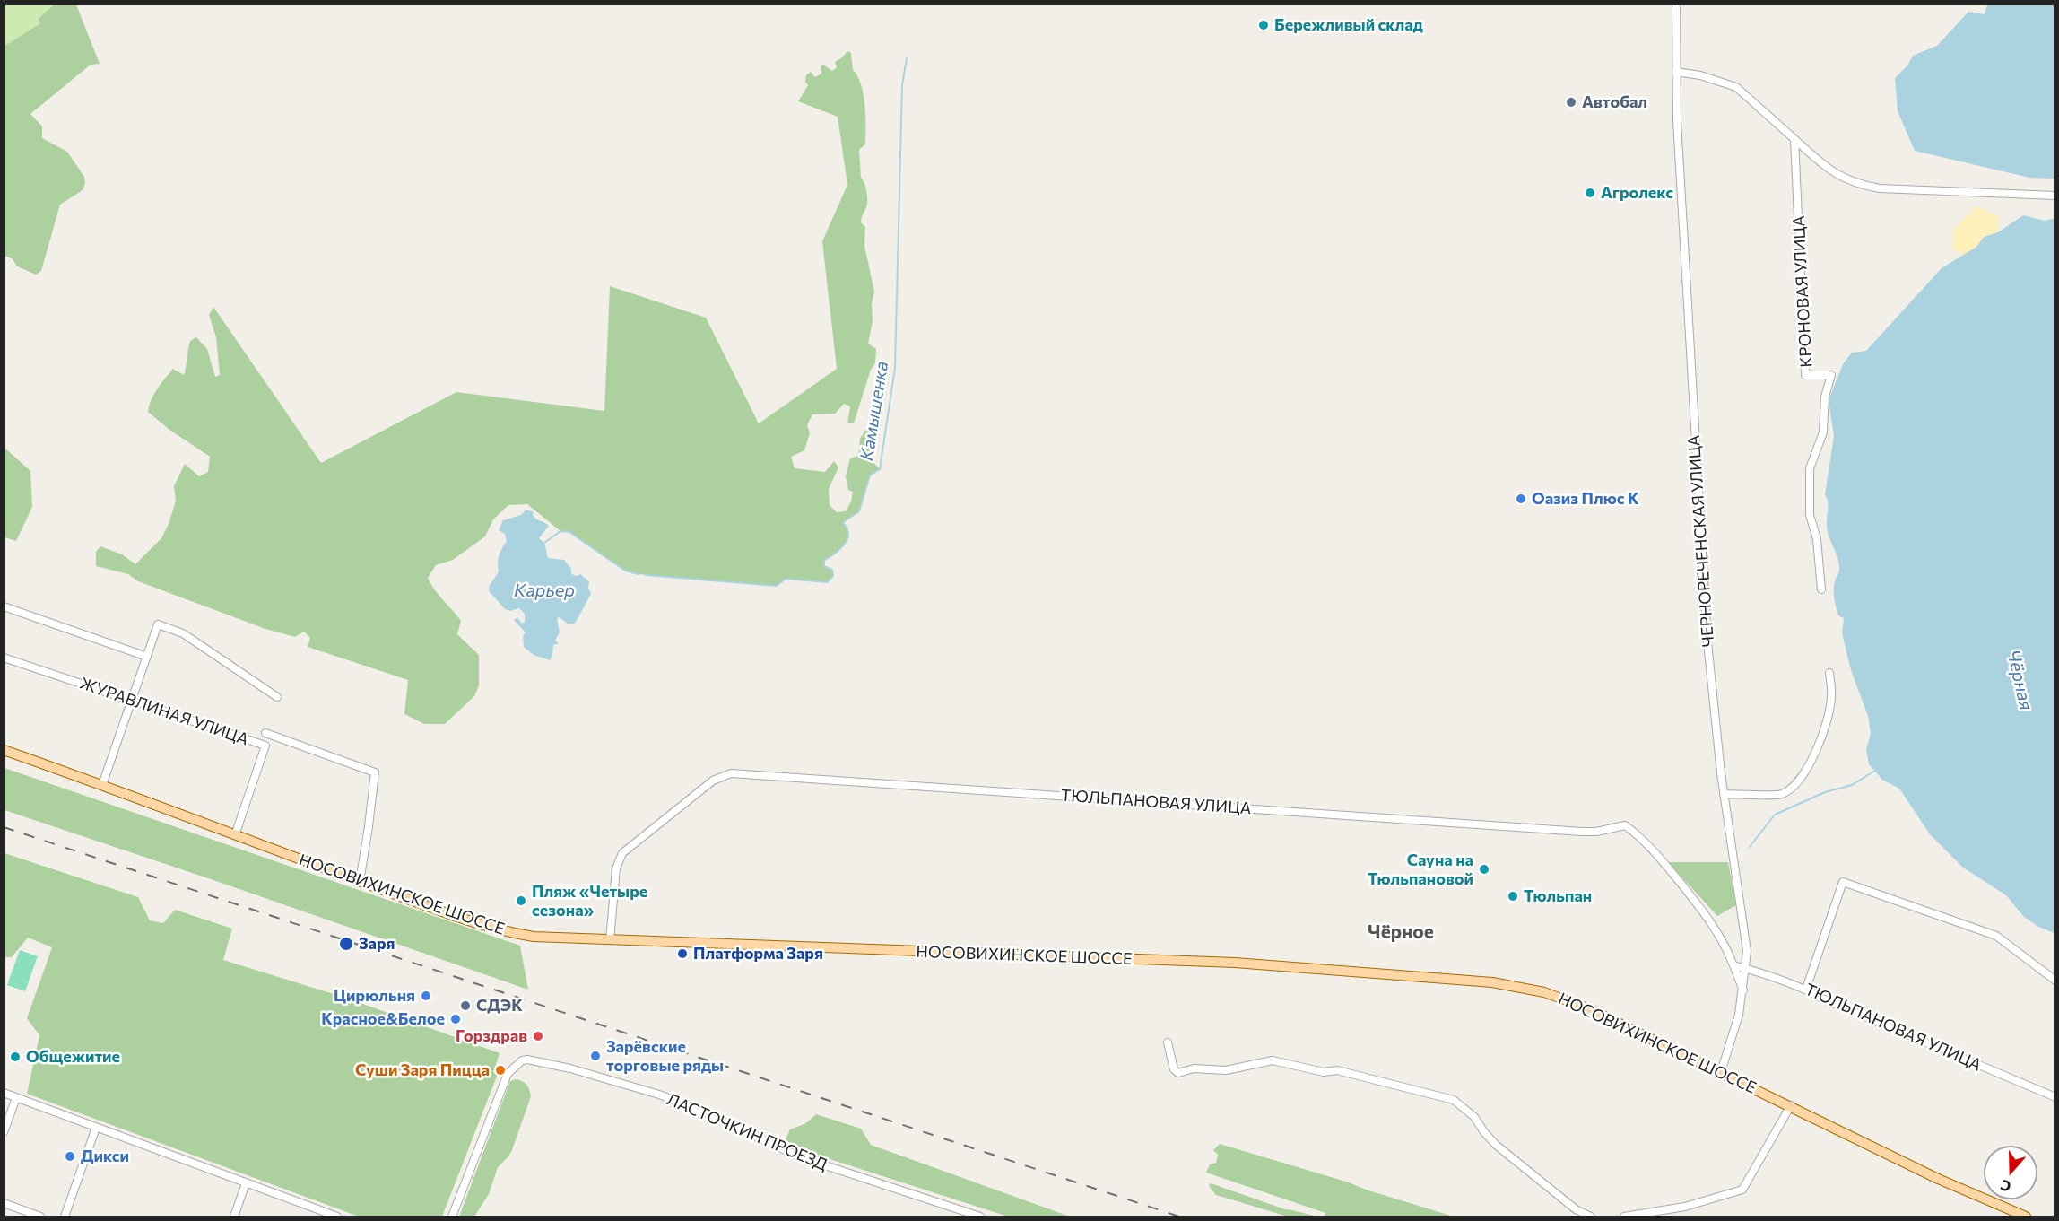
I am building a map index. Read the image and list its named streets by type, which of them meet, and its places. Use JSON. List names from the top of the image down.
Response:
{
  "streets": {
    "main road": ["НОСОВИХИНСКОЕ ШОССЕ"],
    "street": [
      "КРОНОВАЯ УЛИЦА",
      "ЧЕРНОРЕЧЕНСКАЯ УЛИЦА",
      "ЖУРАВЛИНАЯ УЛИЦА",
      "ТЮЛЬПАНОВАЯ УЛИЦА",
      "ЛАСТОЧКИН ПРОЕЗД"
    ]
  },
  "crossings": [
    ["ЧЕРНОРЕЧЕНСКАЯ УЛИЦА", "ТЮЛЬПАНОВАЯ УЛИЦА"],
    ["ЧЕРНОРЕЧЕНСКАЯ УЛИЦА", "НОСОВИХИНСКОЕ ШОССЕ"],
    ["ЖУРАВЛИНАЯ УЛИЦА", "НОСОВИХИНСКОЕ ШОССЕ"],
    ["ТЮЛЬПАНОВАЯ УЛИЦА", "НОСОВИХИНСКОЕ ШОССЕ"]
  ],
  "districts": ["Чёрное"],
  "water": ["Камышенка", "Карьер", "Чёрная"],
  "places": [
    "Бережливый склад",
    "Автобал",
    "Агролекс",
    "Оазиз Плюс К",
    "Сауна на Тюльпановой",
    "Тюльпан",
    "Пляж «Четыре сезона»",
    "Заря",
    "Платформа Заря",
    "Цирюльня",
    "СДЭК",
    "Красное&Белое",
    "Горздрав",
    "Зарёвские торговые ряды",
    "Общежитие",
    "Суши Заря Пицца",
    "Дикси"
  ],
  "north": "bottom"
}
